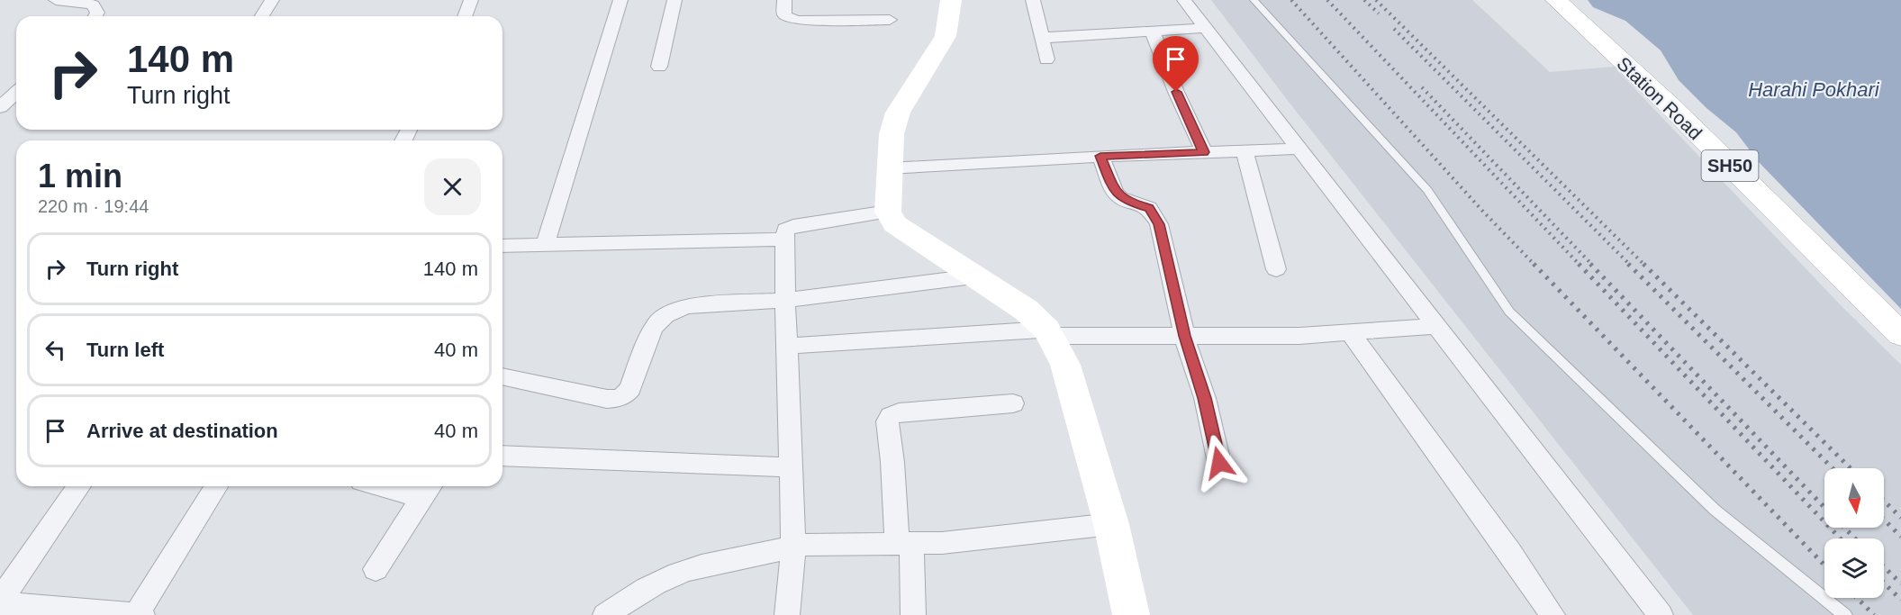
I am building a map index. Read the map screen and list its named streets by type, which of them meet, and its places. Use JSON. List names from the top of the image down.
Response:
{
  "streets": {
    "main road": ["Station Road", "SH50"]
  },
  "water": ["Harahi Pokhari"],
  "north": "bottom",
  "page": {
    "turn": ["140 m", "Turn right"],
    "heading": ["1 min", "220 m · 19:44"],
    "list": [
      {
        "name": "Turn right",
        "value": "140 m"
      },
      {
        "name": "Turn left",
        "value": "40 m"
      },
      {
        "name": "Arrive at destination",
        "value": "40 m"
      }
    ]
  }
}
